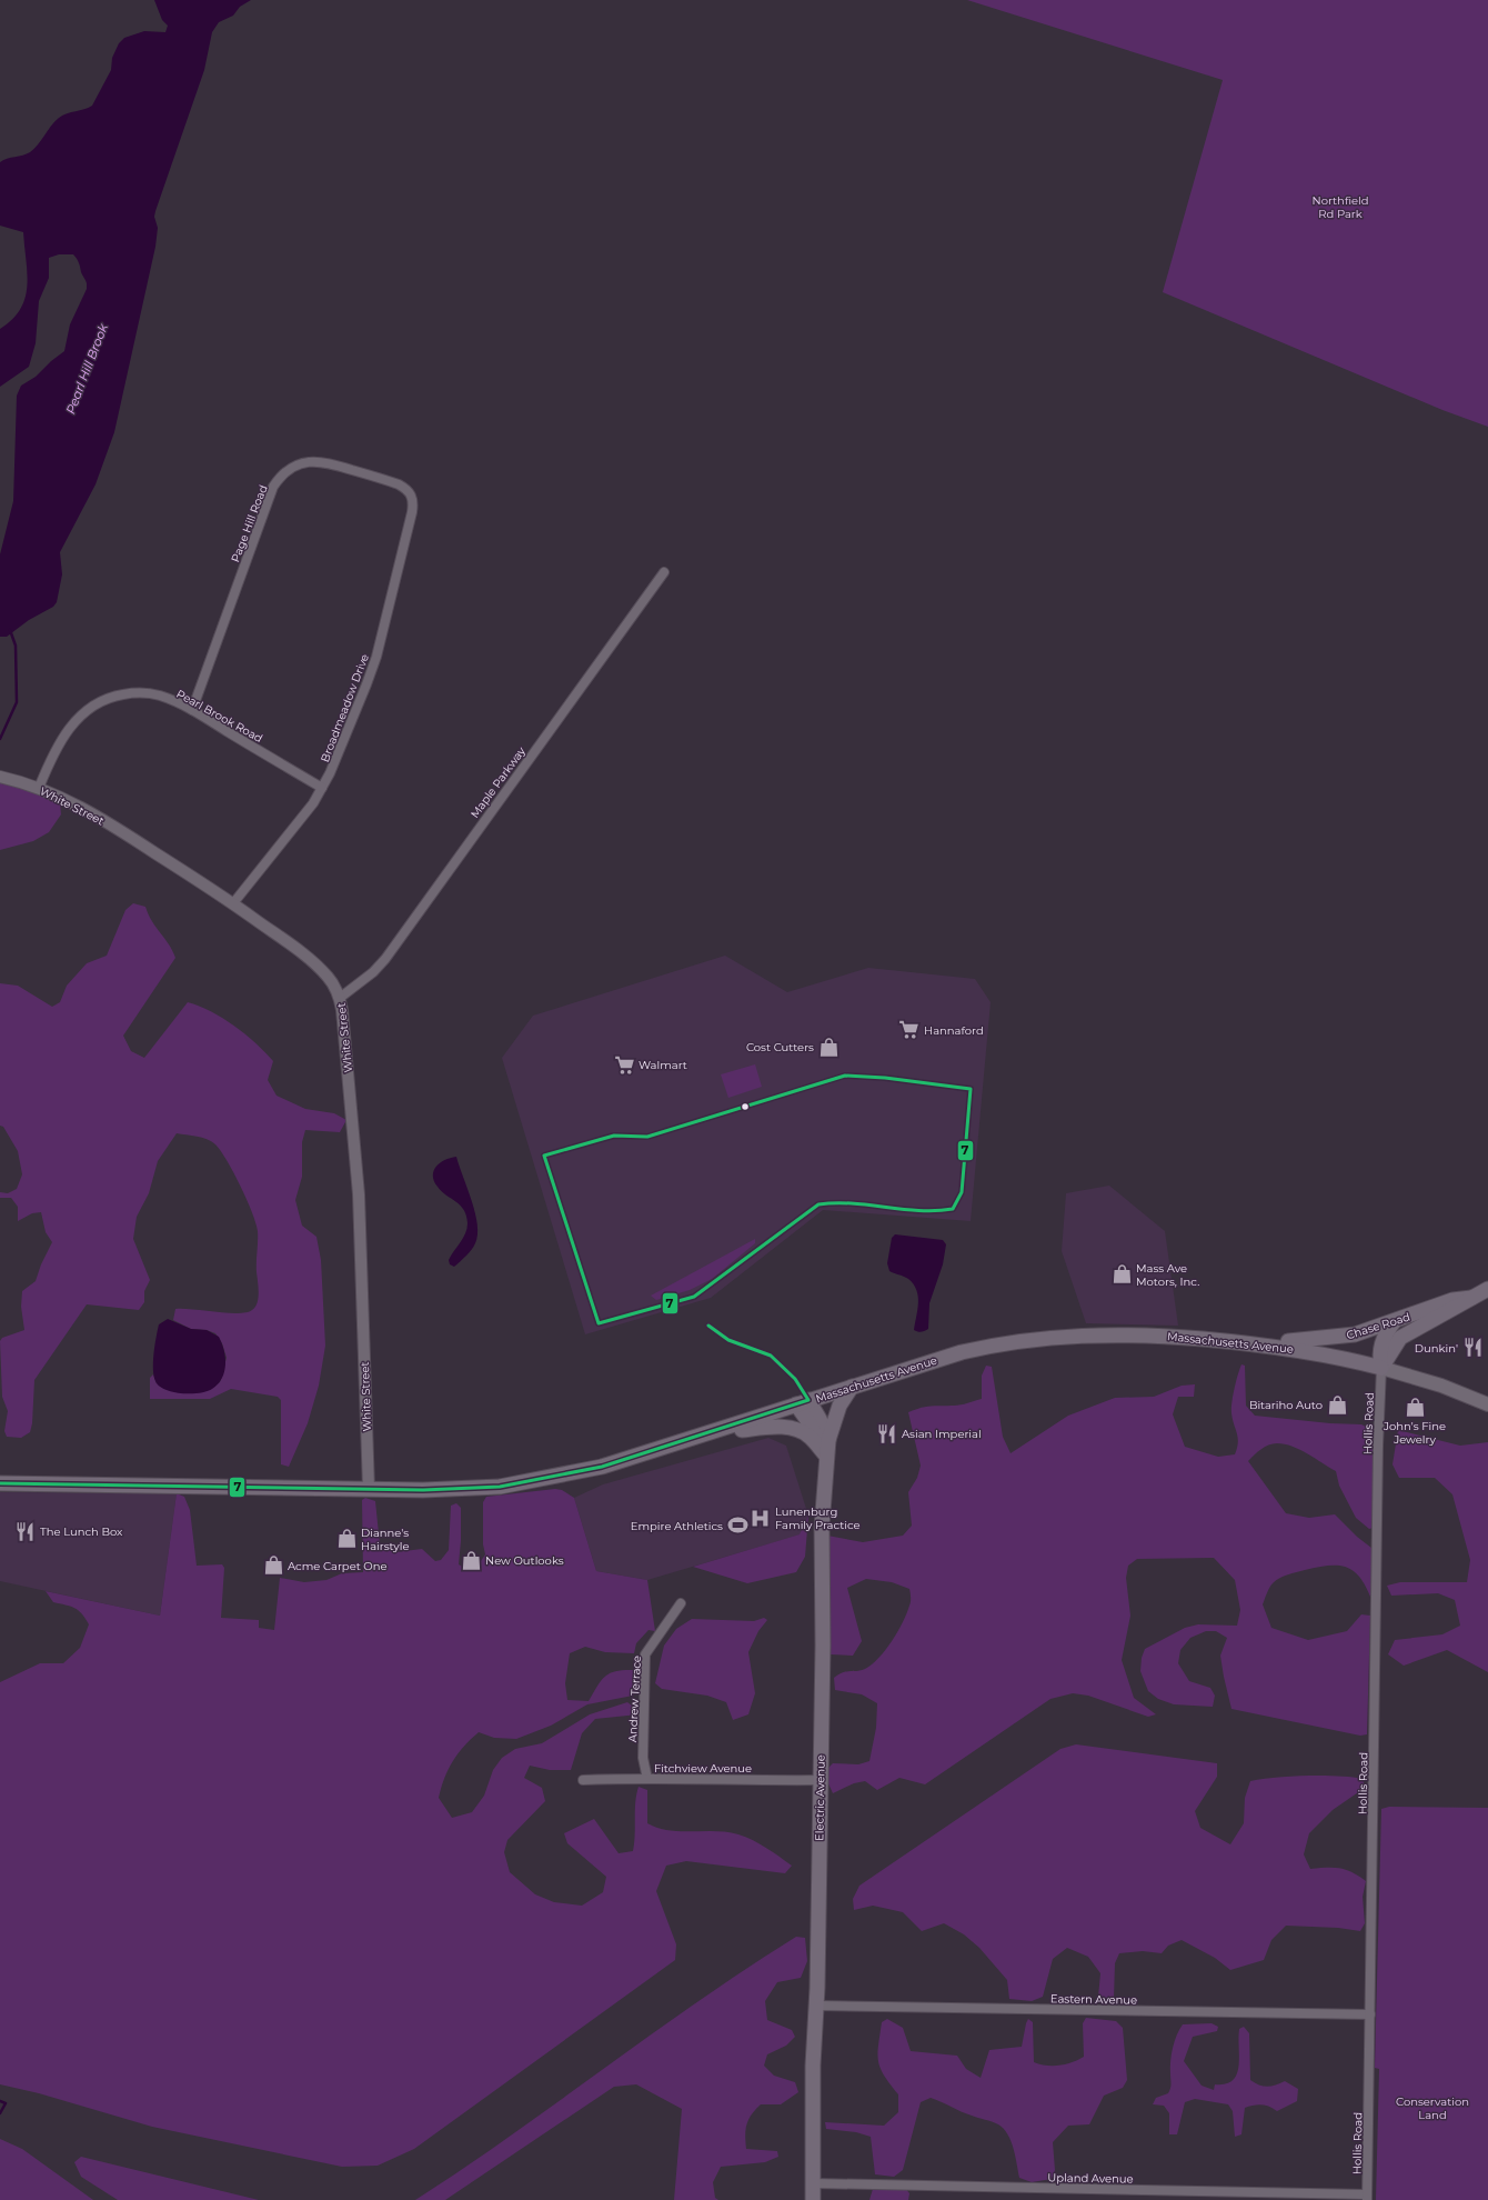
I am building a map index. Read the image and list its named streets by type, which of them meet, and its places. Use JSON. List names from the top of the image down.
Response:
{
  "streets": {
    "main road": ["Chase Road", "Massachusetts Avenue", "Electric Avenue"],
    "street": [
      "Page Hill Road",
      "Broadmeadow Drive",
      "Pearl Brook Road",
      "Maple Parkway",
      "White Street",
      "Hollis Road",
      "Andrew Terrace",
      "Fitchview Avenue",
      "Eastern Avenue",
      "Upland Avenue"
    ]
  },
  "crossings": [
    ["Page Hill Road", "Broadmeadow Drive"],
    ["Page Hill Road", "Pearl Brook Road"],
    ["Broadmeadow Drive", "Pearl Brook Road"],
    ["Broadmeadow Drive", "White Street"],
    ["Pearl Brook Road", "White Street"],
    ["Maple Parkway", "White Street"],
    ["White Street", "Massachusetts Avenue"],
    ["Chase Road", "Massachusetts Avenue"],
    ["Chase Road", "Hollis Road"],
    ["Massachusetts Avenue", "Hollis Road"],
    ["Massachusetts Avenue", "Electric Avenue"],
    ["Hollis Road", "Eastern Avenue"],
    ["Hollis Road", "Upland Avenue"],
    ["Andrew Terrace", "Fitchview Avenue"],
    ["Fitchview Avenue", "Electric Avenue"],
    ["Electric Avenue", "Eastern Avenue"],
    ["Electric Avenue", "Upland Avenue"]
  ],
  "water": ["Pearl Hill Brook"],
  "parks": ["Northfield Rd Park", "Conservation Land"],
  "places": {
    "supermarket": ["Hannaford", "Walmart"],
    "shop": [
      "Cost Cutters",
      "Mass Ave Motors, Inc.",
      "Bitariho Auto",
      "John's Fine Jewelry",
      "Dianne's Hairstyle",
      "New Outlooks",
      "Acme Carpet One"
    ],
    "restaurant": ["Dunkin'", "Asian Imperial", "The Lunch Box"],
    "hospital": ["Lunenburg Family Practice"],
    "sports": ["Empire Athletics"]
  },
  "lines": ["transit line 7"]
}
